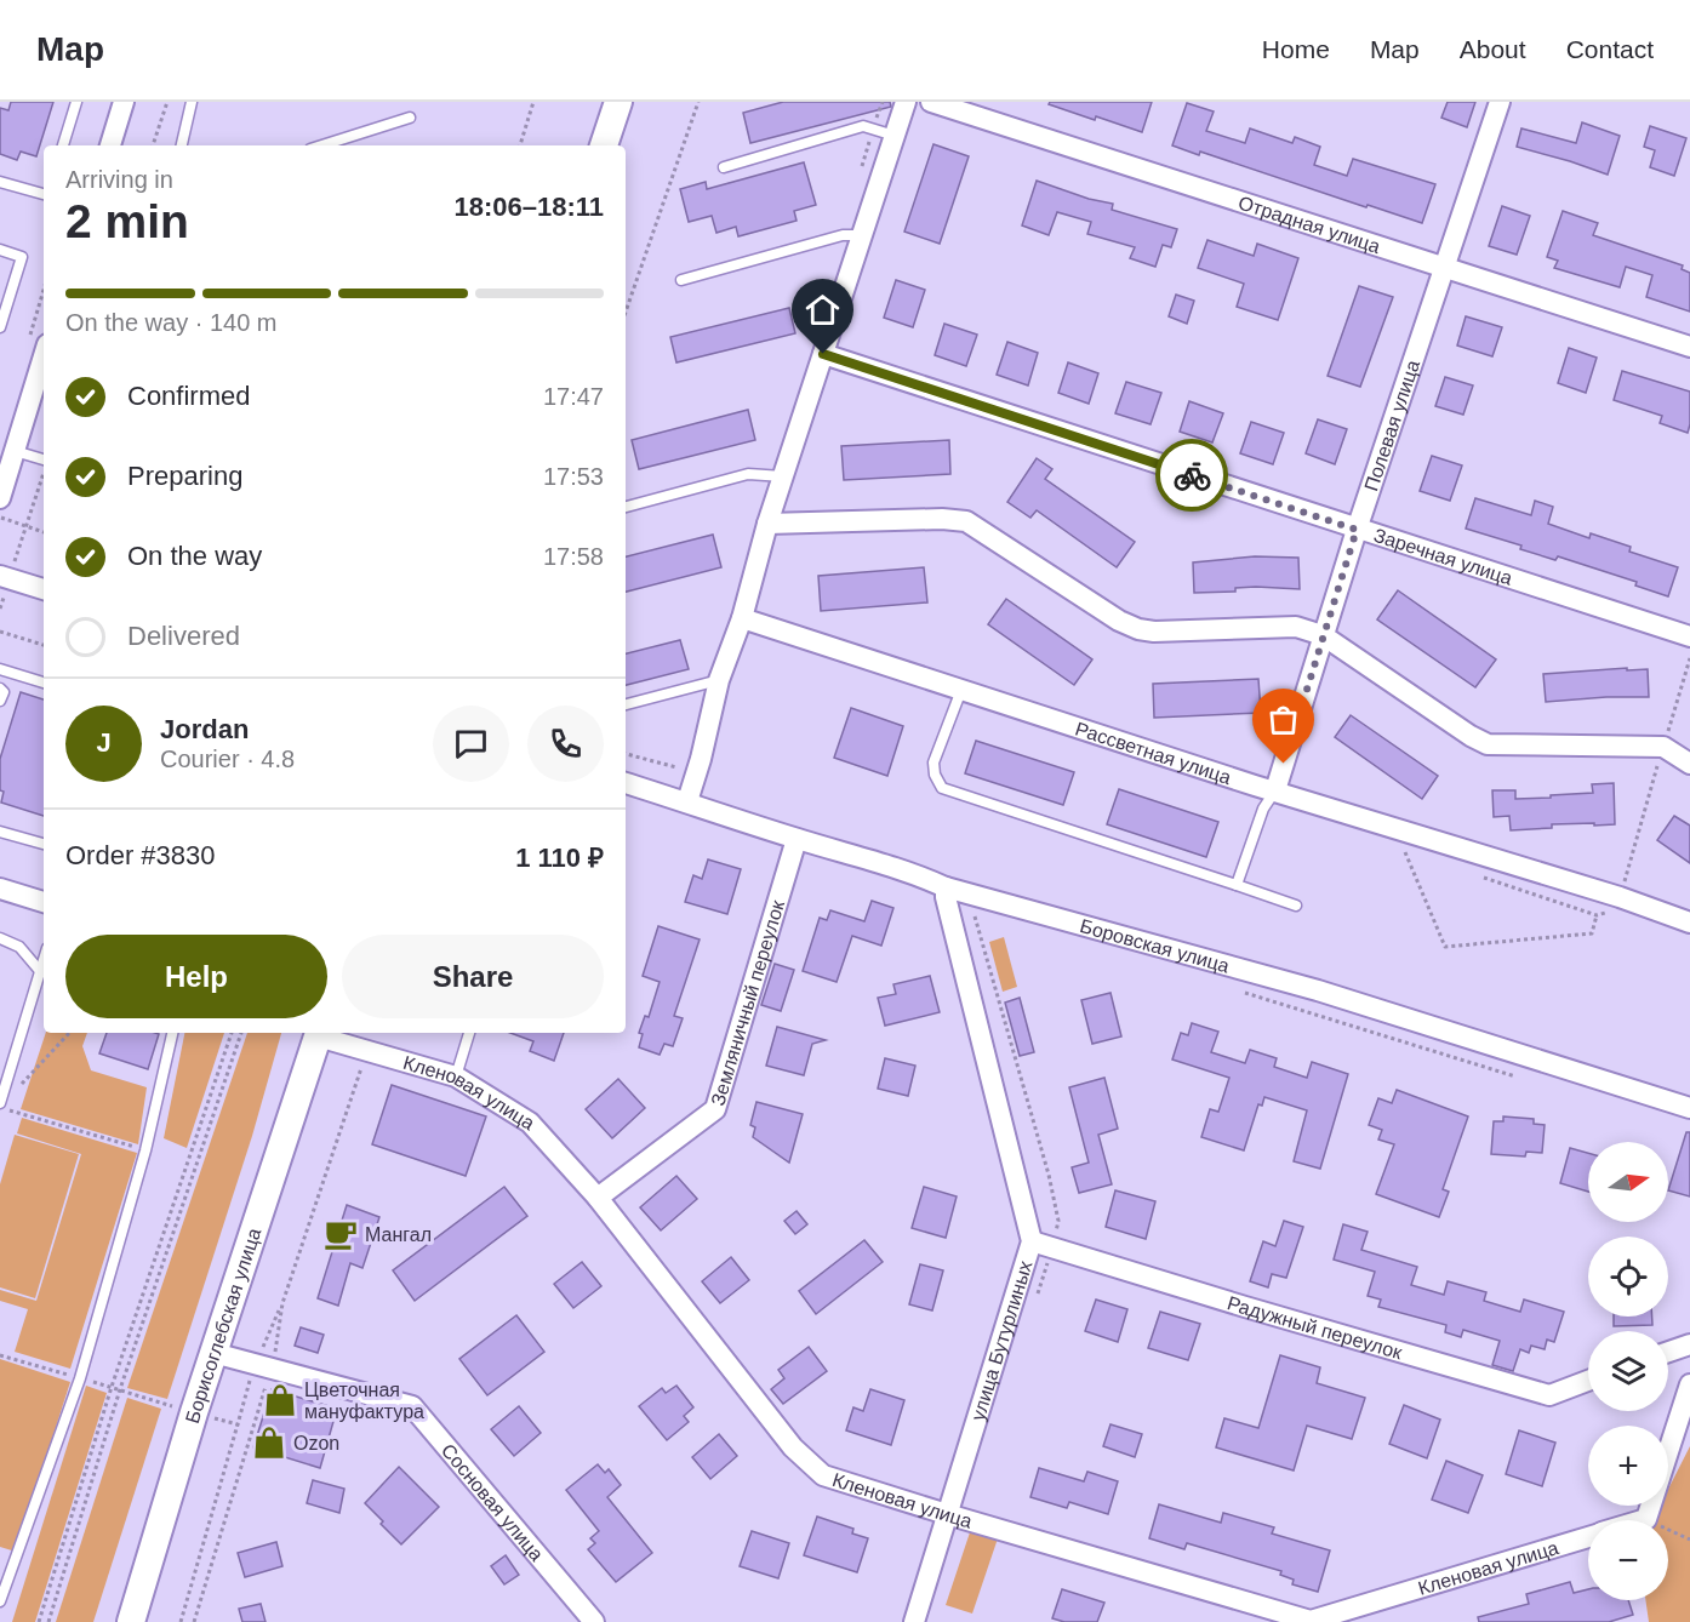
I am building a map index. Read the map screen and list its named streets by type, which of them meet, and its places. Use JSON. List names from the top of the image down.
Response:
{
  "streets": {
    "street": [
      "Отрадная улица",
      "Полевая улица",
      "Заречная улица",
      "Рассветная улица",
      "Боровская улица",
      "Земляничный переулок",
      "Кленовая улица",
      "Борисоглебская улица",
      "Радужный переулок",
      "улица Бутурлиных",
      "Сосновая улица"
    ]
  },
  "crossings": [
    ["Отрадная улица", "Полевая улица"],
    ["Полевая улица", "Заречная улица"],
    ["Полевая улица", "Рассветная улица"],
    ["Боровская улица", "Земляничный переулок"],
    ["Боровская улица", "улица Бутурлиных"],
    ["Земляничный переулок", "Кленовая улица"],
    ["Кленовая улица", "Борисоглебская улица"],
    ["Кленовая улица", "улица Бутурлиных"],
    ["Борисоглебская улица", "Сосновая улица"],
    ["Радужный переулок", "улица Бутурлиных"]
  ],
  "places": {
    "cafe": ["Мангал"],
    "shop": ["Цветочная мануфактура", "Ozon"]
  },
  "north": "right",
  "page": {
    "header": "Map",
    "nav": [
      "Home",
      "Map",
      "About",
      "Contact"
    ],
    "heading": ["2 min", "Arriving in", "18:06–18:11"],
    "panel": [
      "Jordan",
      "Courier · 4.8",
      "Order #3830",
      "1 110 ₽"
    ],
    "bar": "On the way · 140 m",
    "list": [
      ["Confirmed", "17:47"],
      ["Preparing", "17:53"],
      ["On the way", "17:58"],
      "Delivered"
    ],
    "round": "J",
    "buttons": ["Help", "Share"],
    "map_buttons": ["+", "−"]
  }
}
